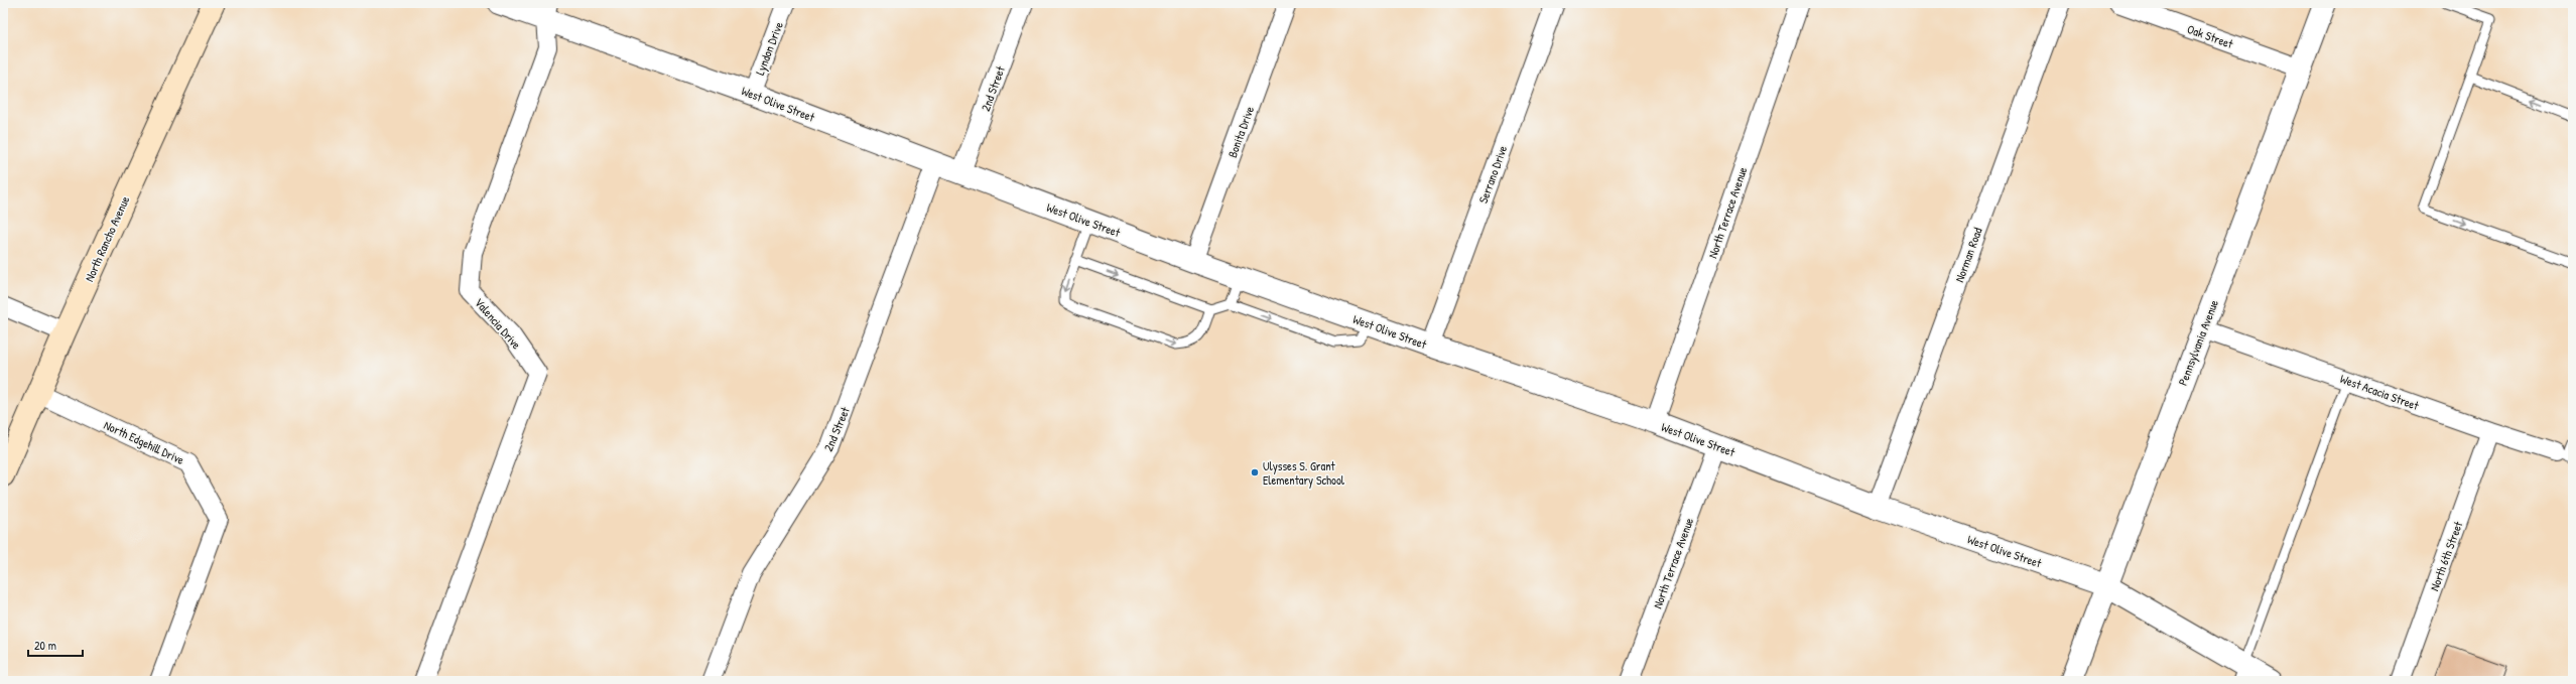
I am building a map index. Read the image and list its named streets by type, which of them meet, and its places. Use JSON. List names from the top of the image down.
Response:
{
  "streets": {
    "main road": ["North Rancho Avenue"],
    "street": [
      "Oak Street",
      "Lyndon Drive",
      "2nd Street",
      "West Olive Street",
      "Bonita Drive",
      "Serrano Drive",
      "North Terrace Avenue",
      "Norman Road",
      "Valencia Drive",
      "Pennsylvania Avenue",
      "West Acacia Street",
      "North Edgehill Drive",
      "North 6th Street"
    ]
  },
  "crossings": [
    ["Oak Street", "Pennsylvania Avenue"],
    ["Lyndon Drive", "West Olive Street"],
    ["2nd Street", "West Olive Street"],
    ["West Olive Street", "Bonita Drive"],
    ["West Olive Street", "Serrano Drive"],
    ["West Olive Street", "North Terrace Avenue"],
    ["West Olive Street", "Norman Road"],
    ["West Olive Street", "Valencia Drive"],
    ["West Olive Street", "Pennsylvania Avenue"],
    ["North Rancho Avenue", "North Edgehill Drive"],
    ["Pennsylvania Avenue", "West Acacia Street"],
    ["West Acacia Street", "North 6th Street"]
  ],
  "places": ["Ulysses S. Grant Elementary School"],
  "scale_bar": "20 m"
}
